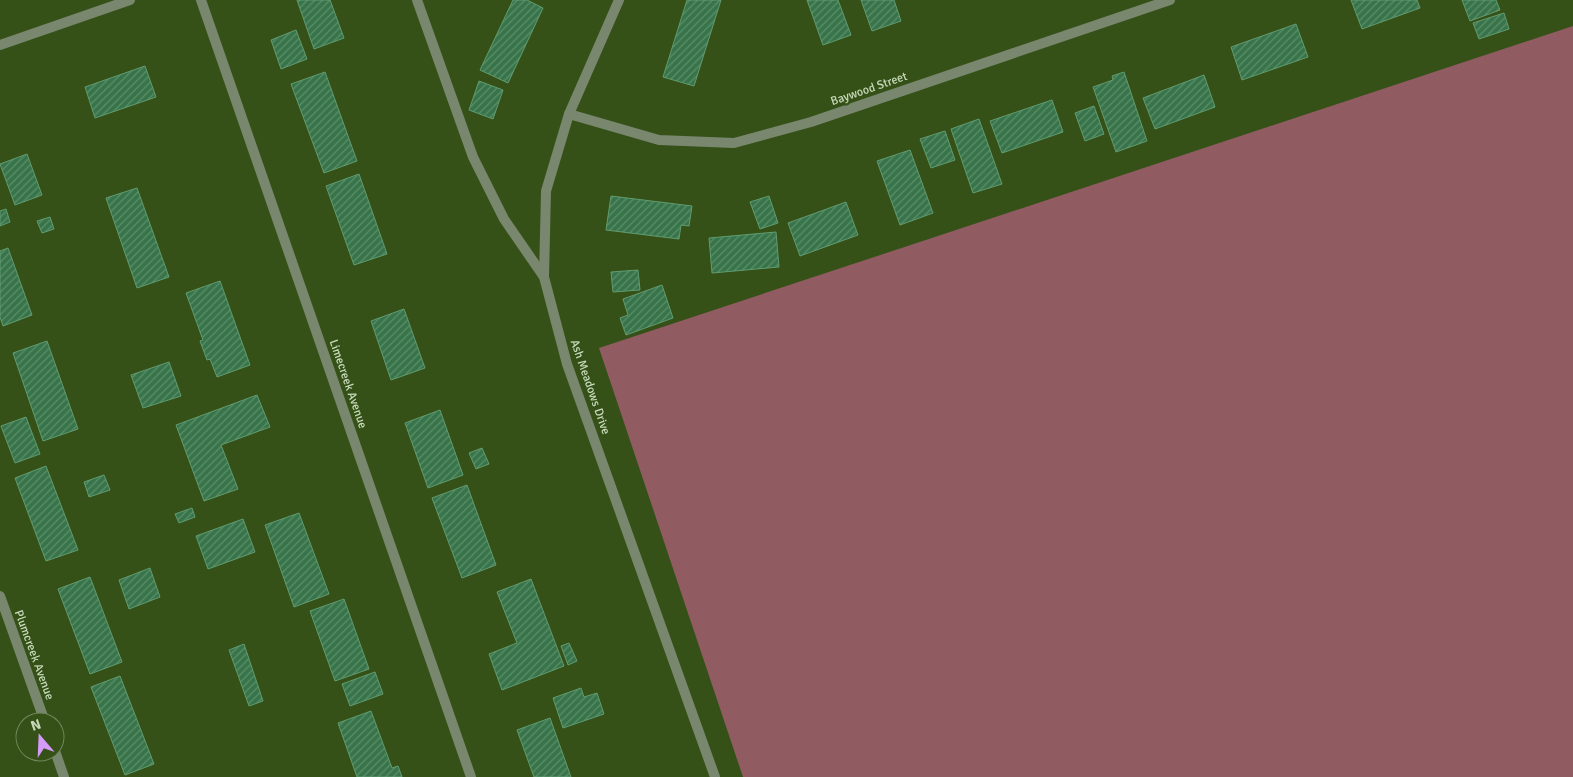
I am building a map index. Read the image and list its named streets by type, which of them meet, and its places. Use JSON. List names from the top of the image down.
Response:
{
  "streets": {
    "street": [
      "Baywood Street",
      "Limecreek Avenue",
      "Ash Meadows Drive",
      "Plumcreek Avenue"
    ]
  },
  "crossings": [
    ["Baywood Street", "Ash Meadows Drive"]
  ],
  "north": "top"
}
